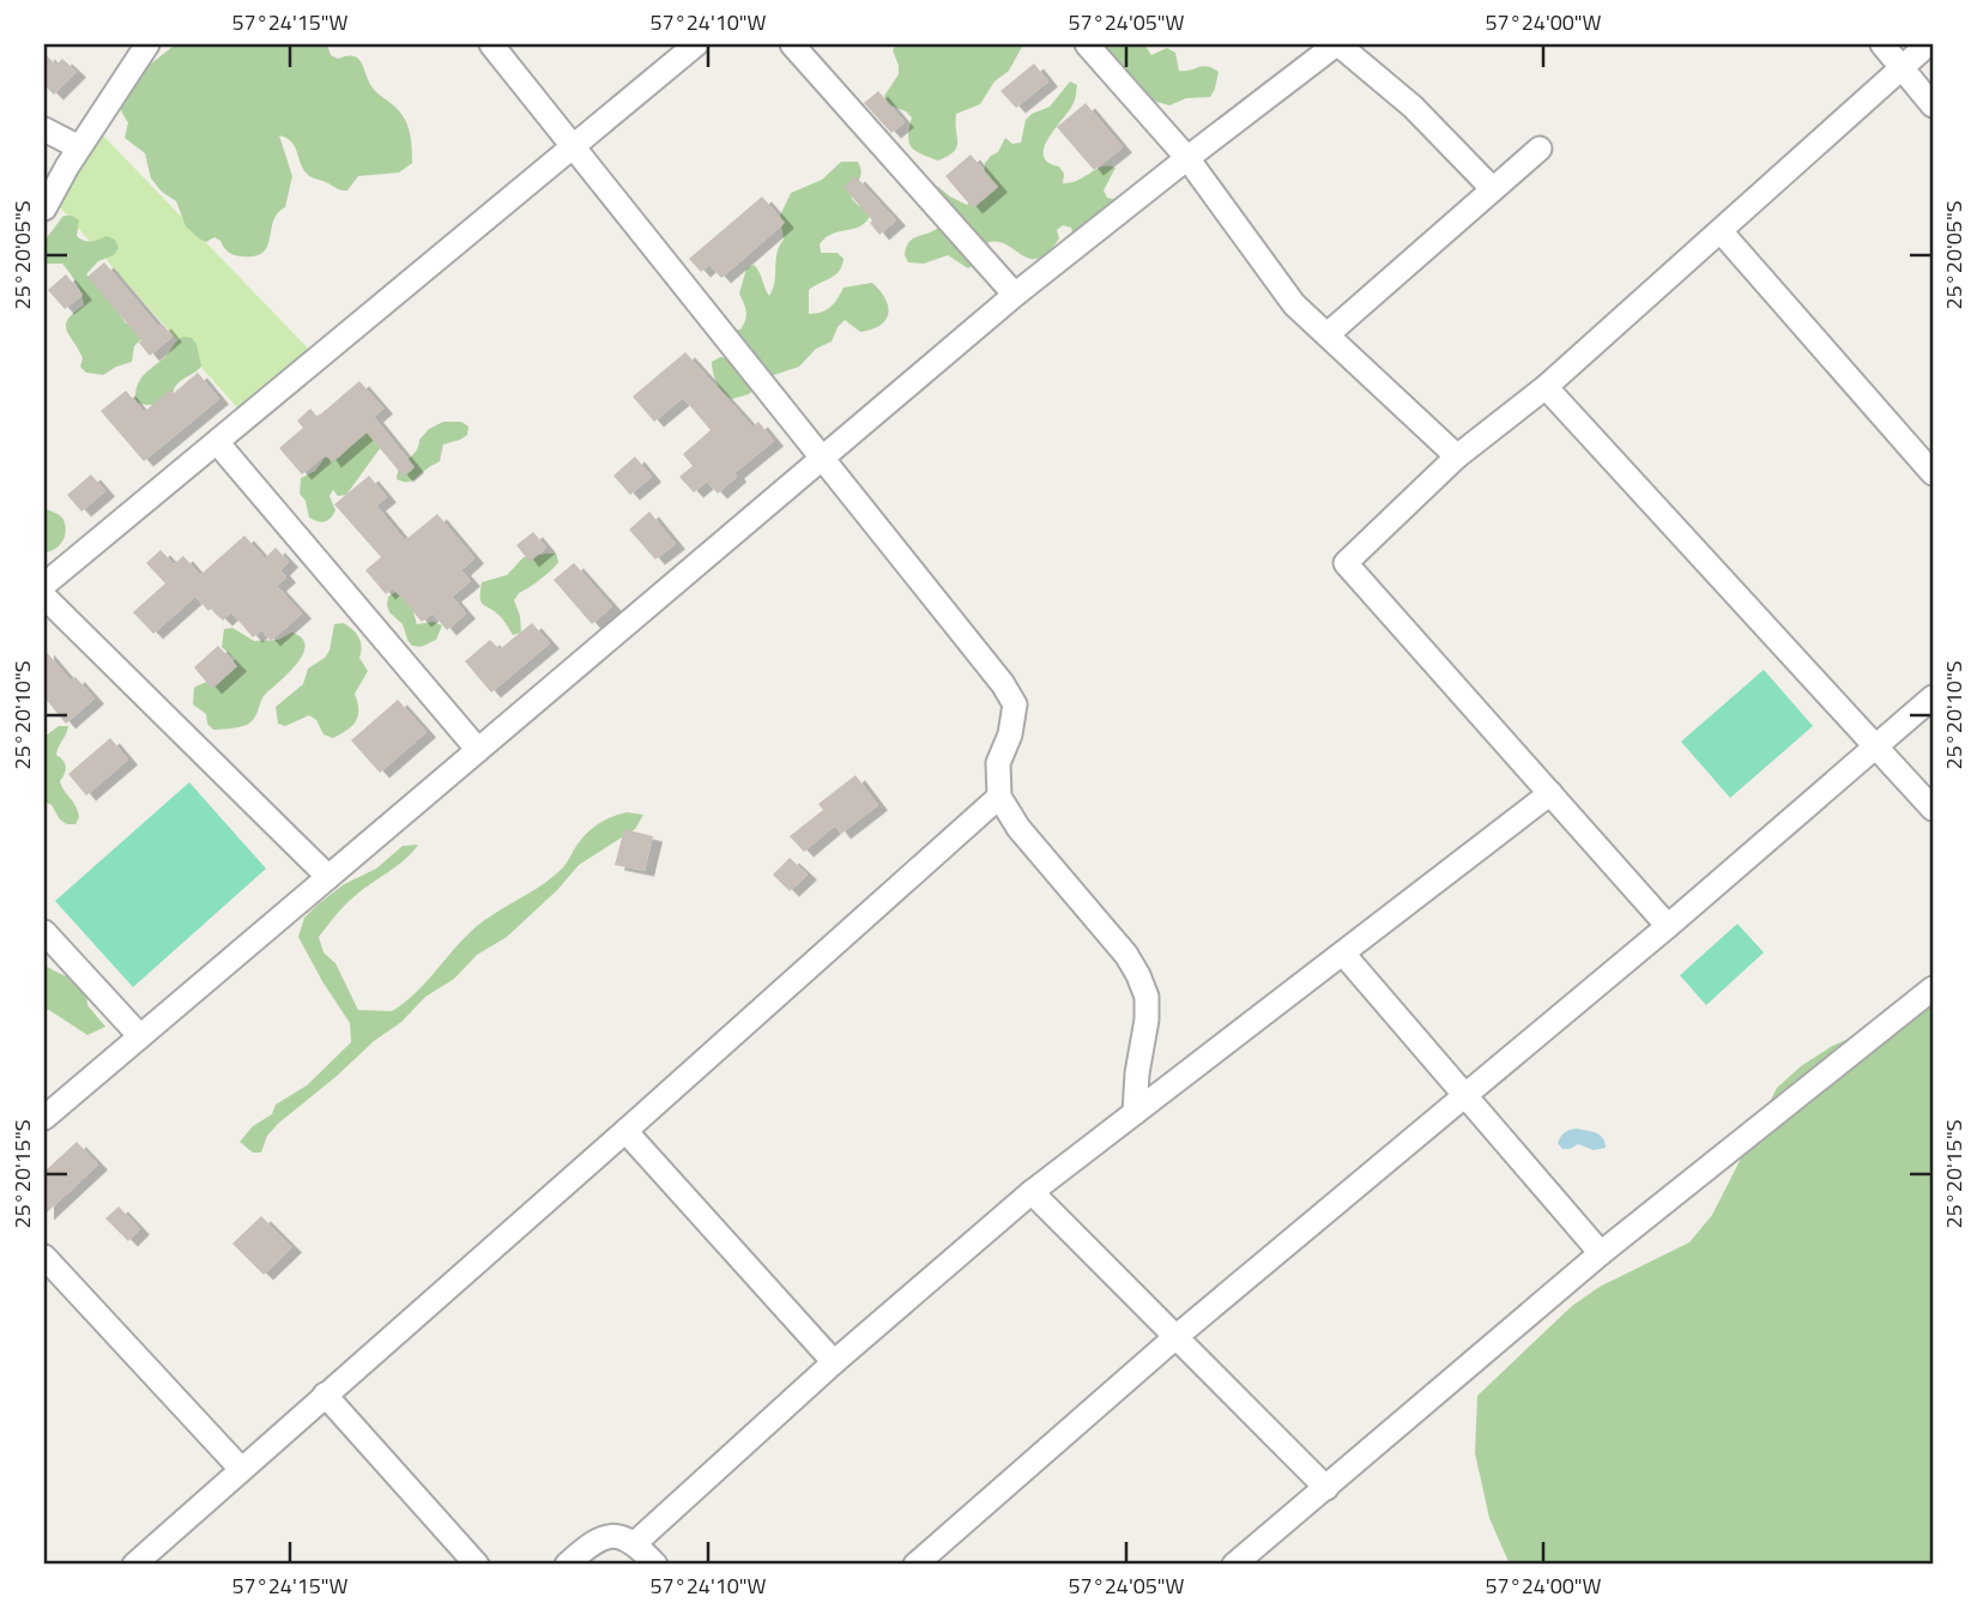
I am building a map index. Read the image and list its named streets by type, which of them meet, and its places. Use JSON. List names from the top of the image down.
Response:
{
  "coordinates": [
    "57°24'15\"W",
    "57°24'10\"W",
    "57°24'05\"W",
    "57°24'00\"W",
    "25°20'05\"S",
    "25°20'10\"S",
    "25°20'15\"S"
  ]
}
